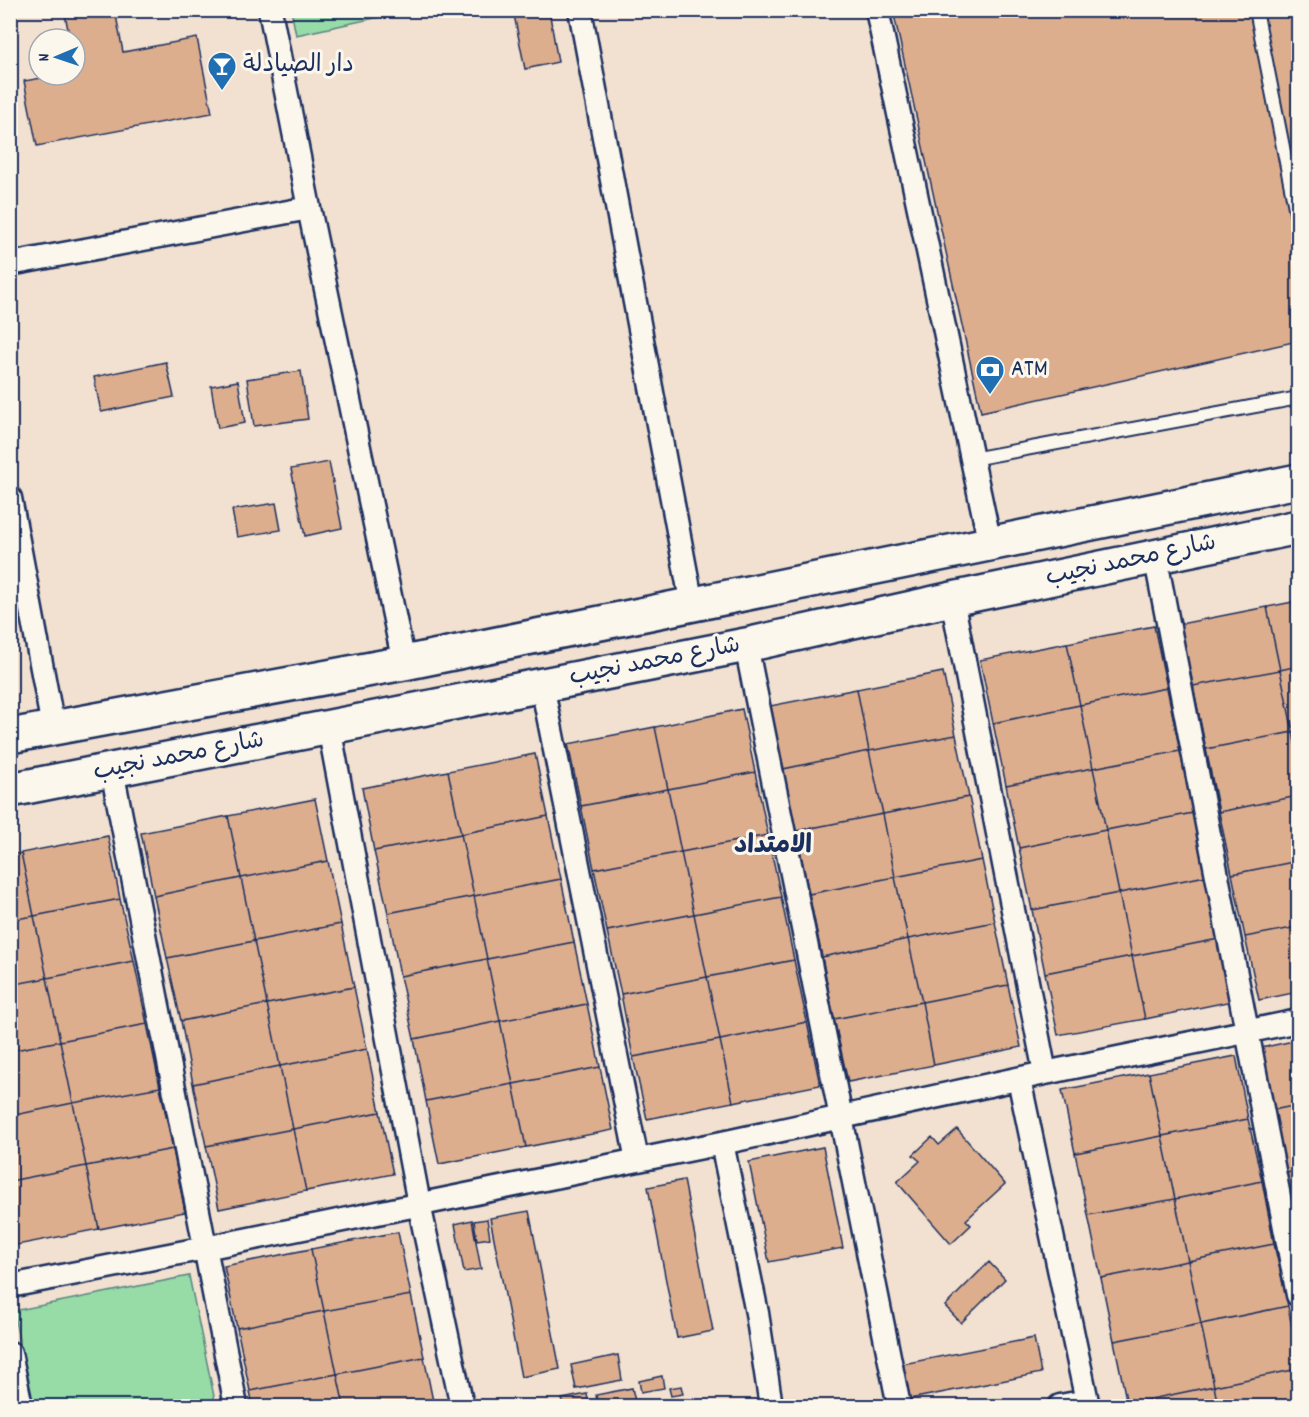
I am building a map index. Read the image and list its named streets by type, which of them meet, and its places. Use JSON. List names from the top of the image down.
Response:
{
  "streets": {
    "main road": ["شارع محمد نجيب"]
  },
  "districts": ["الامتداد"],
  "places": {
    "bar": ["دار الصيادلة"],
    "bank": ["ATM"]
  },
  "north": "left"
}
